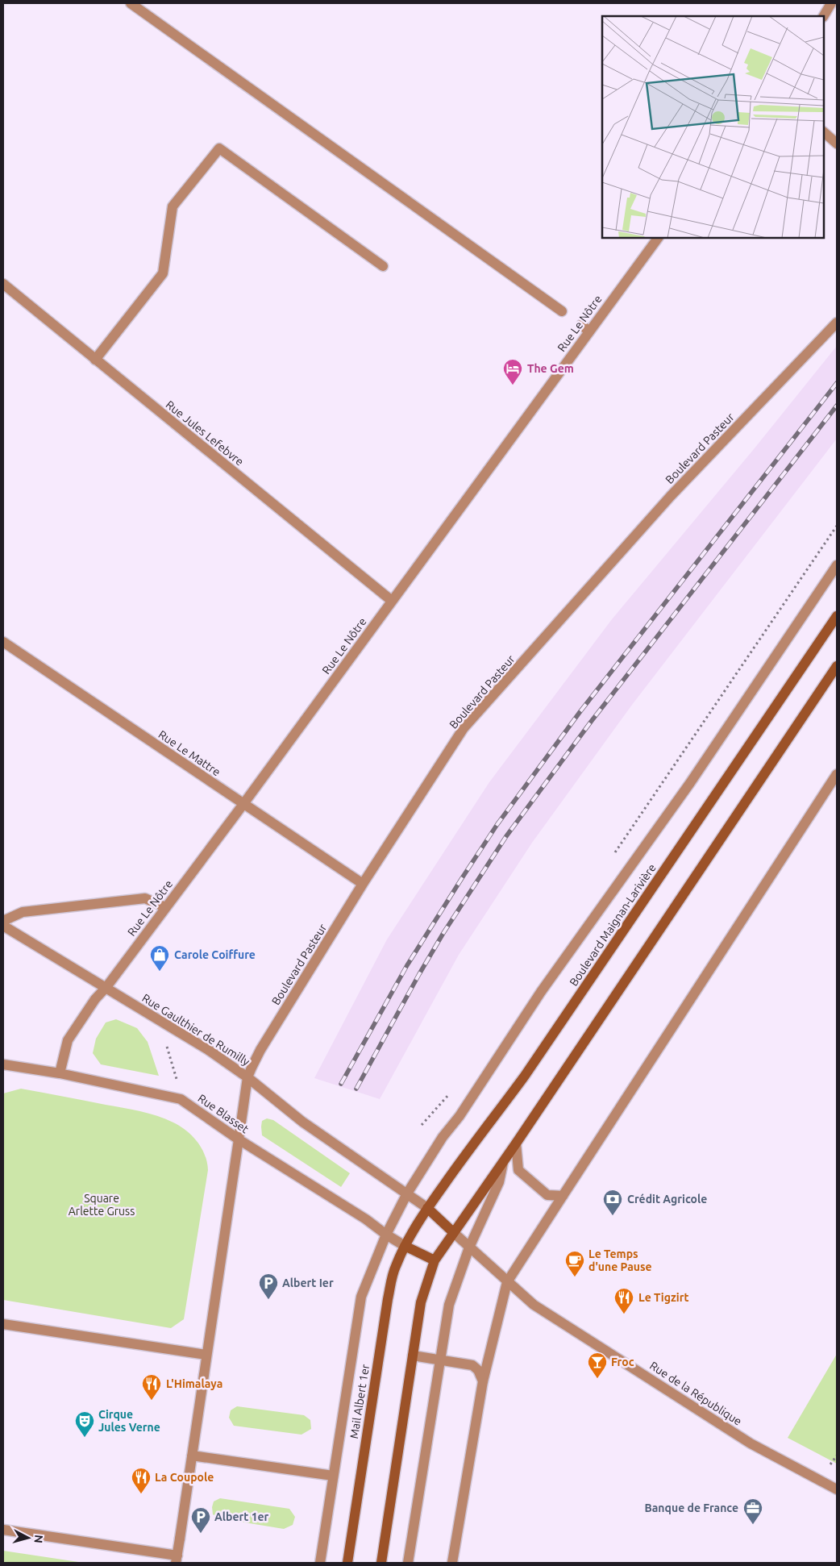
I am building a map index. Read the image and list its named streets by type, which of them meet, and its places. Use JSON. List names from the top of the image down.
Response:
{
  "streets": {
    "main road": ["Boulevard Maignan-Larivière", "Mail Albert 1er"],
    "street": [
      "Rue Le Nôtre",
      "Rue Jules Lefebvre",
      "Boulevard Pasteur",
      "Rue Le Mattre",
      "Rue Gaulthier de Rumilly",
      "Rue Blasset",
      "Rue de la République"
    ]
  },
  "crossings": [
    ["Rue Le Nôtre", "Rue Jules Lefebvre"],
    ["Rue Le Nôtre", "Rue Le Mattre"],
    ["Rue Le Nôtre", "Rue Gaulthier de Rumilly"],
    ["Rue Le Nôtre", "Rue Blasset"],
    ["Boulevard Pasteur", "Rue Le Mattre"],
    ["Boulevard Pasteur", "Rue Gaulthier de Rumilly"],
    ["Boulevard Pasteur", "Rue Blasset"],
    ["Boulevard Maignan-Larivière", "Rue Gaulthier de Rumilly"],
    ["Boulevard Maignan-Larivière", "Rue Blasset"],
    ["Boulevard Maignan-Larivière", "Mail Albert 1er"],
    ["Rue Blasset", "Mail Albert 1er"]
  ],
  "parks": ["Square Arlette Gruss"],
  "places": {
    "hotel": ["The Gem"],
    "shop": ["Carole Coiffure"],
    "bank": ["Crédit Agricole"],
    "cafe": ["Le Temps d'une Pause"],
    "parking": ["Albert Ier", "Albert 1er"],
    "restaurant": ["Le Tigzirt", "L'Himalaya", "La Coupole"],
    "bar": ["Froc"],
    "theatre": ["Cirque Jules Verne"],
    "office": ["Banque de France"]
  },
  "north": "right"
}
